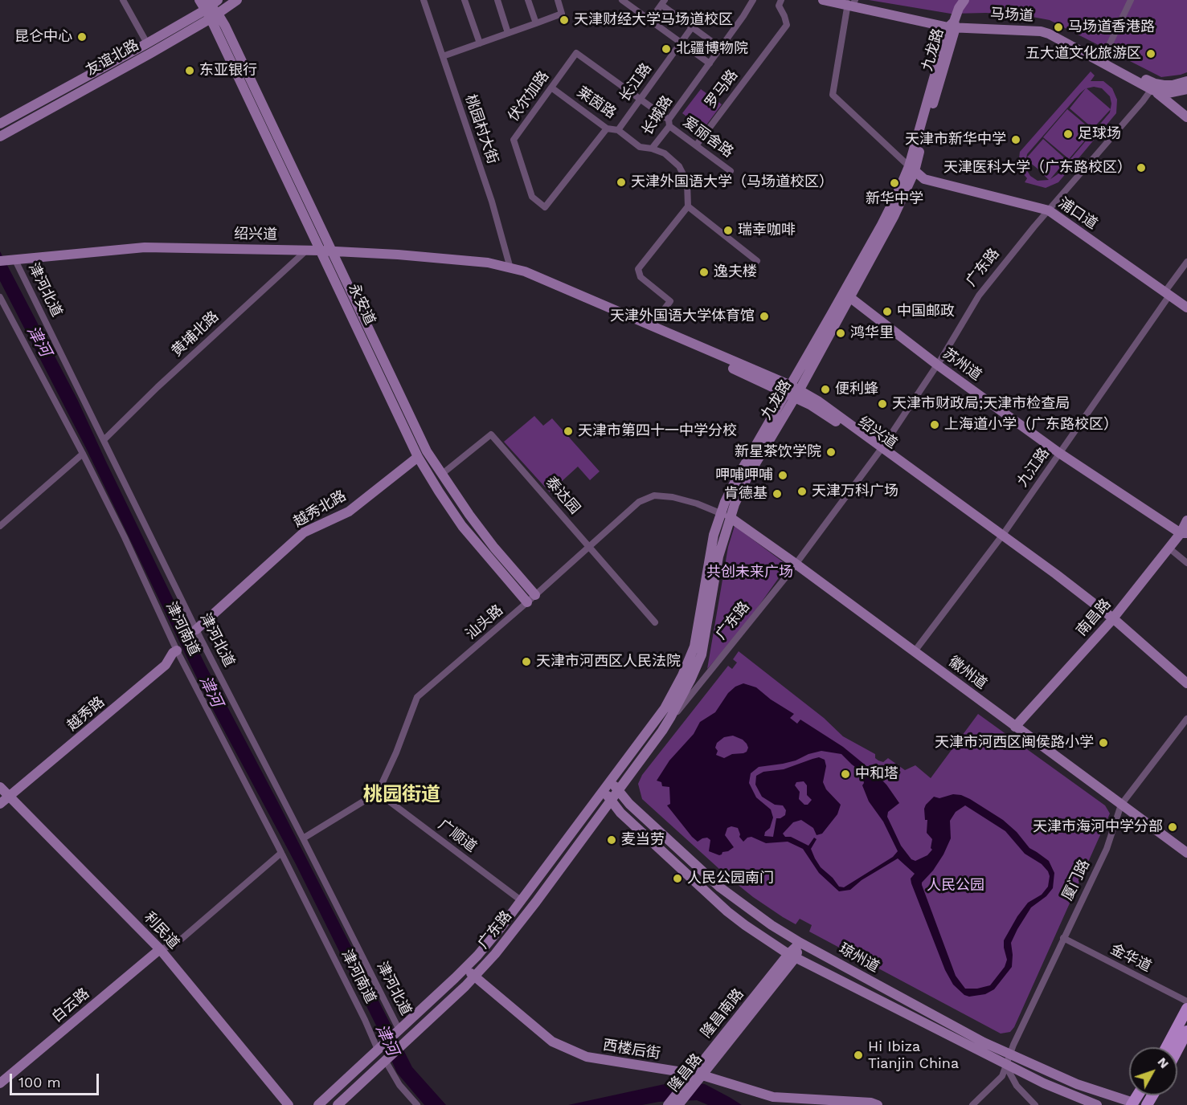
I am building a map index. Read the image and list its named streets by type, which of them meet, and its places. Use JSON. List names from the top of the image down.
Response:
{
  "streets": {
    "main road": [
      "马场道",
      "九龙路",
      "友谊北路",
      "浦口道",
      "绍兴道",
      "广东路",
      "永安道",
      "苏州道",
      "越秀北路",
      "南昌路",
      "徽州道",
      "越秀路",
      "利民道",
      "琼州道",
      "白云路",
      "隆昌南路",
      "西楼后街",
      "隆昌路"
    ],
    "street": [
      "长江路",
      "罗马路",
      "伏尔加路",
      "莱茵路",
      "长城路",
      "桃园村大街",
      "爱丽舍路",
      "津河北道",
      "黄埔北路",
      "九江路",
      "泰达园",
      "汕头路",
      "津河南道",
      "广顺道",
      "厦门路",
      "金华道"
    ]
  },
  "crossings": [
    ["马场道", "九龙路"],
    ["马场道", "浦口道"],
    ["马场道", "广东路"],
    ["九龙路", "浦口道"],
    ["九龙路", "绍兴道"],
    ["九龙路", "广东路"],
    ["九龙路", "苏州道"],
    ["九龙路", "汕头路"],
    ["九龙路", "徽州道"],
    ["友谊北路", "永安道"],
    ["长江路", "莱茵路"],
    ["长江路", "爱丽舍路"],
    ["罗马路", "爱丽舍路"],
    ["伏尔加路", "莱茵路"],
    ["伏尔加路", "爱丽舍路"],
    ["莱茵路", "长城路"],
    ["长城路", "爱丽舍路"],
    ["桃园村大街", "绍兴道"],
    ["浦口道", "广东路"],
    ["浦口道", "九江路"],
    ["绍兴道", "广东路"],
    ["绍兴道", "津河北道"],
    ["绍兴道", "永安道"],
    ["绍兴道", "黄埔北路"],
    ["绍兴道", "九江路"],
    ["绍兴道", "南昌路"],
    ["广东路", "津河北道"],
    ["广东路", "苏州道"],
    ["广东路", "津河南道"],
    ["广东路", "徽州道"],
    ["广东路", "广顺道"],
    ["广东路", "琼州道"],
    ["广东路", "西楼后街"],
    ["津河北道", "黄埔北路"],
    ["津河北道", "越秀北路"],
    ["永安道", "泰达园"],
    ["永安道", "越秀北路"],
    ["永安道", "汕头路"],
    ["苏州道", "九江路"],
    ["苏州道", "南昌路"],
    ["九江路", "徽州道"],
    ["泰达园", "汕头路"],
    ["南昌路", "徽州道"],
    ["汕头路", "徽州道"],
    ["汕头路", "广顺道"],
    ["津河南道", "越秀路"],
    ["徽州道", "厦门路"],
    ["越秀路", "利民道"],
    ["厦门路", "琼州道"],
    ["厦门路", "金华道"],
    ["利民道", "白云路"],
    ["琼州道", "隆昌南路"],
    ["隆昌南路", "西楼后街"],
    ["隆昌南路", "隆昌路"],
    ["西楼后街", "隆昌路"]
  ],
  "districts": ["桃园街道"],
  "water": ["津河"],
  "parks": ["共创未来广场", "人民公园"],
  "places": [
    "天津财经大学马场道校区",
    "马场道香港路",
    "昆仑中心",
    "北疆博物院",
    "五大道文化旅游区",
    "东亚银行",
    "足球场",
    "天津市新华中学",
    "天津医科大学（广东路校区）",
    "天津外国语大学（马场道校区）",
    "新华中学",
    "瑞幸咖啡",
    "逸夫楼",
    "中国邮政",
    "天津外国语大学体育馆",
    "鸿华里",
    "便利蜂",
    "天津市财政局;天津市检查局",
    "上海道小学（广东路校区）",
    "天津市第四十一中学分校",
    "新星茶饮学院",
    "呷哺呷哺",
    "天津万科广场",
    "肯德基",
    "天津市河西区人民法院",
    "天津市河西区闽侯路小学",
    "中和塔",
    "天津市海河中学分部",
    "麦当劳",
    "人民公园南门",
    "Hi Ibiza Tianjin China"
  ],
  "scale_bar": "100 m",
  "north": "top right"
}
